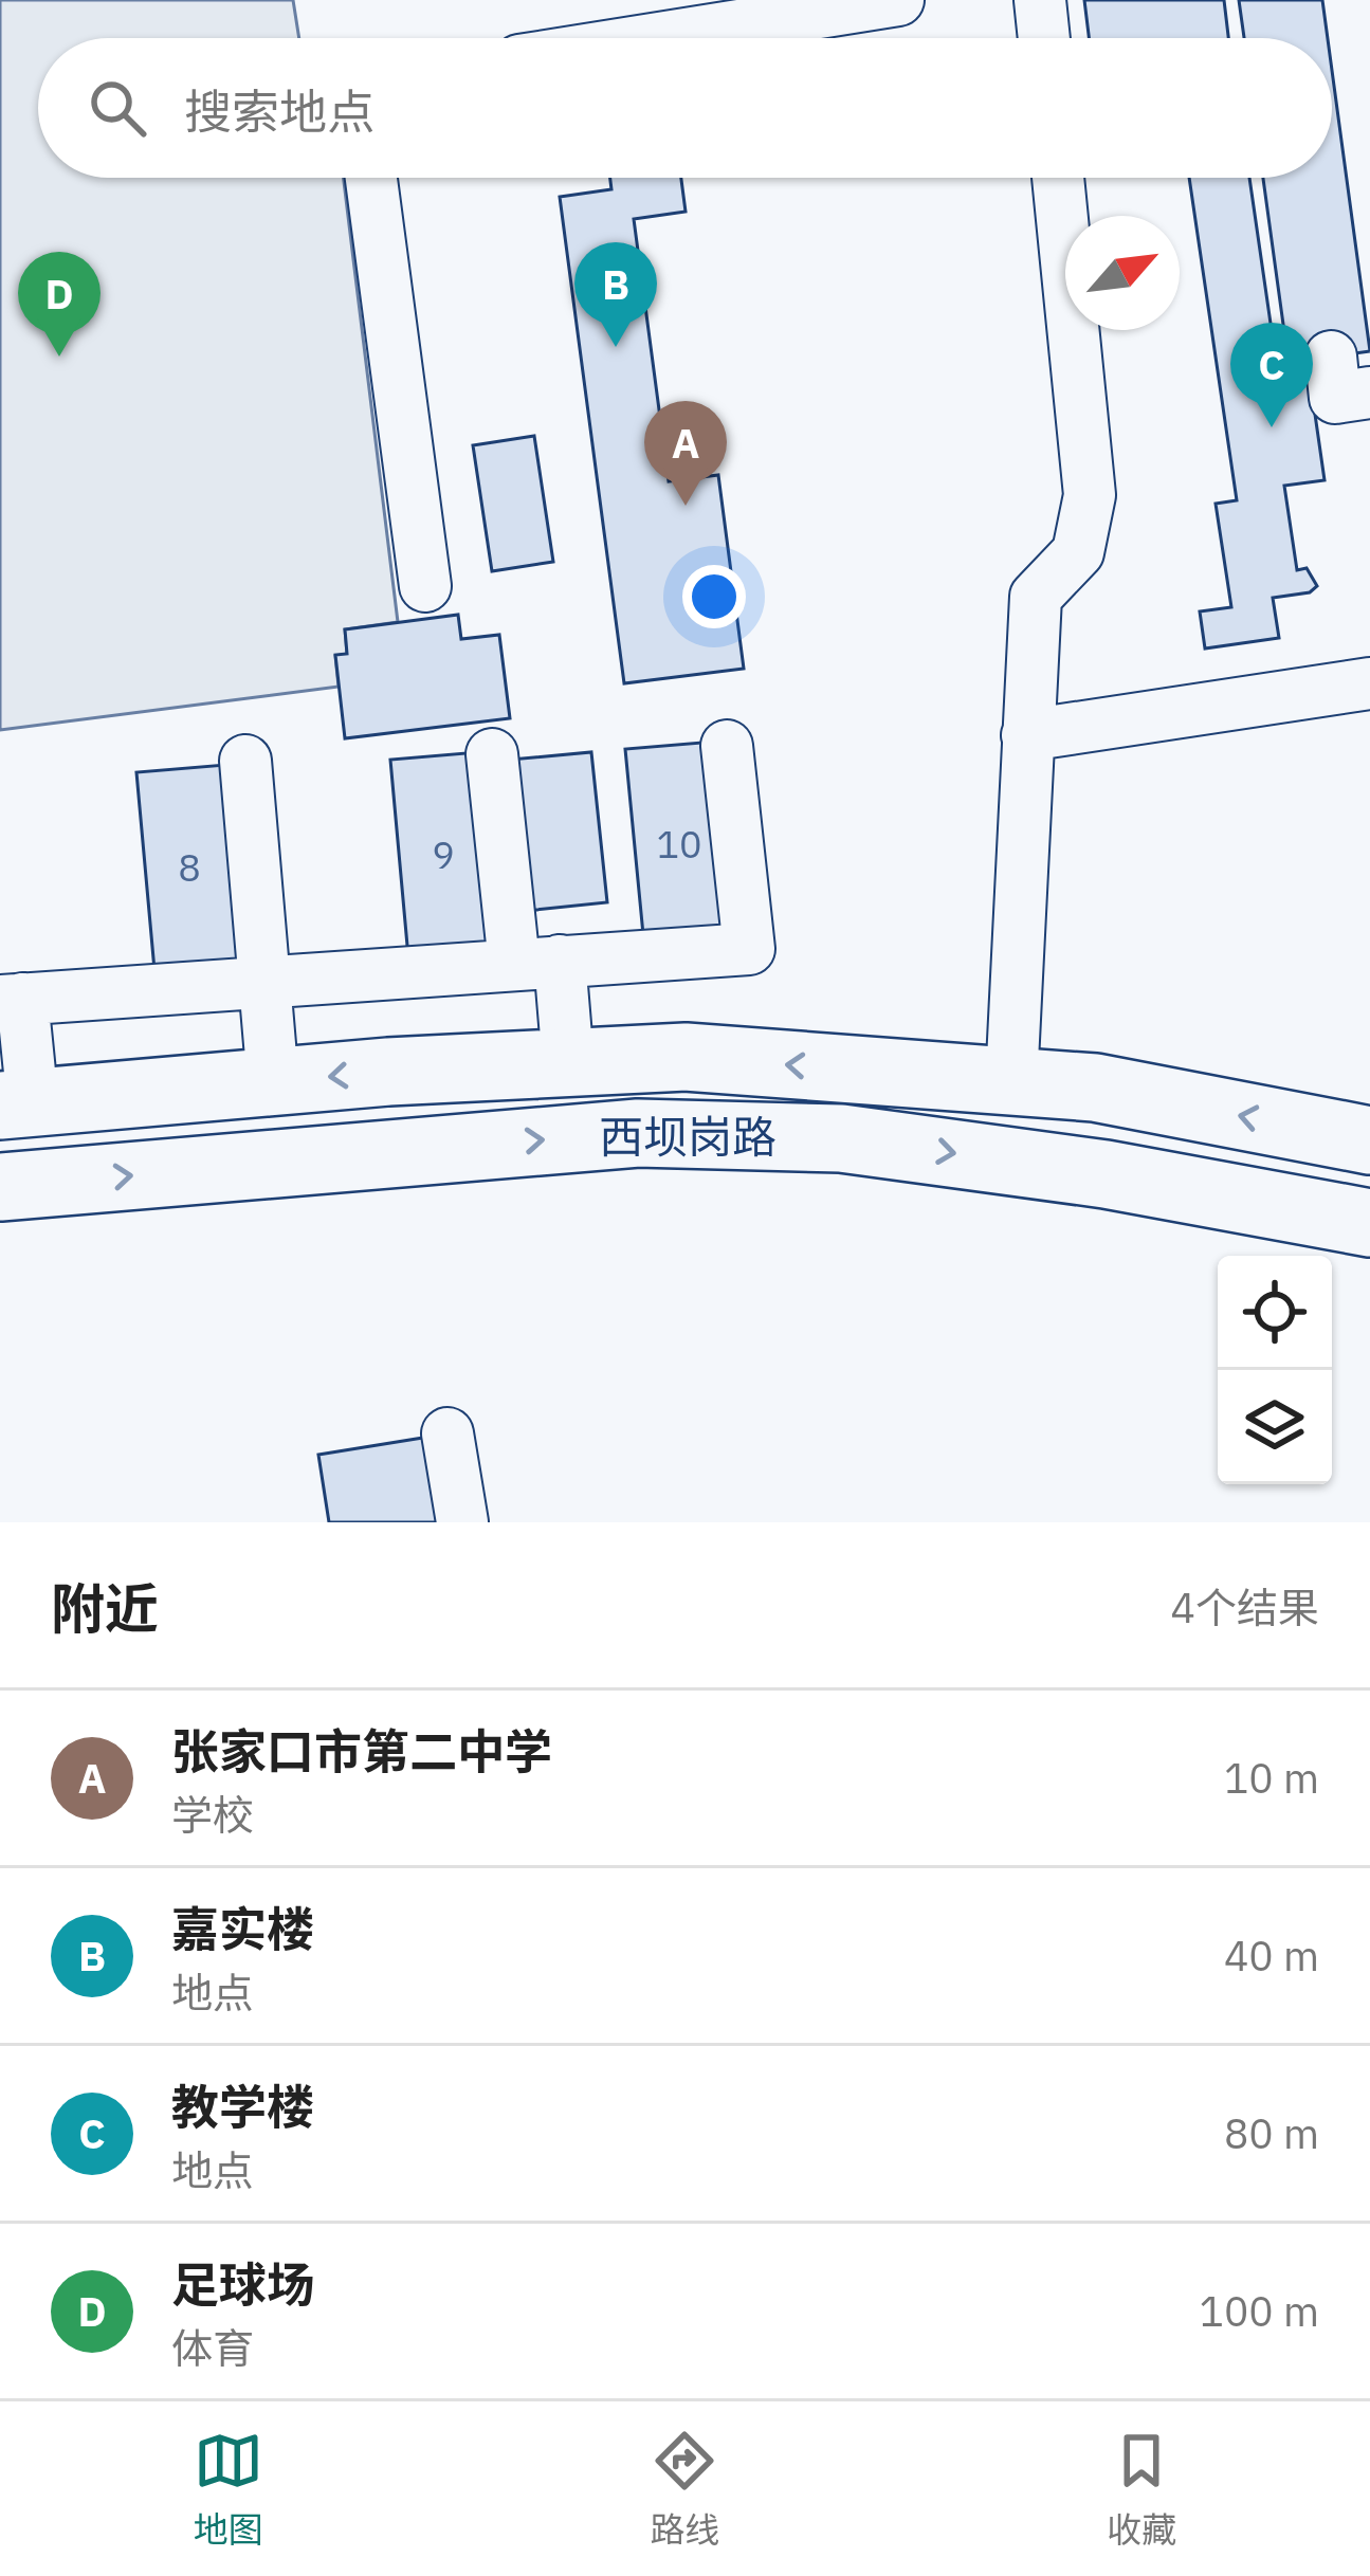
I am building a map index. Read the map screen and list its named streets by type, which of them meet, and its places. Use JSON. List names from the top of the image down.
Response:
{
  "streets": {
    "main road": ["西坝岗路"]
  },
  "house_numbers": ["10", "9", "8"],
  "north": "top right",
  "page": {
    "search": "搜索地点",
    "pins": [
      "B",
      "D",
      "C",
      "A"
    ],
    "heading": ["附近", "4个结果"],
    "list": [
      {
        "mark": "A",
        "name": "张家口市第二中学",
        "note": "学校",
        "value": "10 m"
      },
      {
        "mark": "B",
        "name": "嘉实楼",
        "note": "地点",
        "value": "40 m"
      },
      {
        "mark": "C",
        "name": "教学楼",
        "note": "地点",
        "value": "80 m"
      },
      {
        "mark": "D",
        "name": "足球场",
        "note": "体育",
        "value": "100 m"
      }
    ],
    "nav": ["地图", "路线", "收藏"]
  }
}
